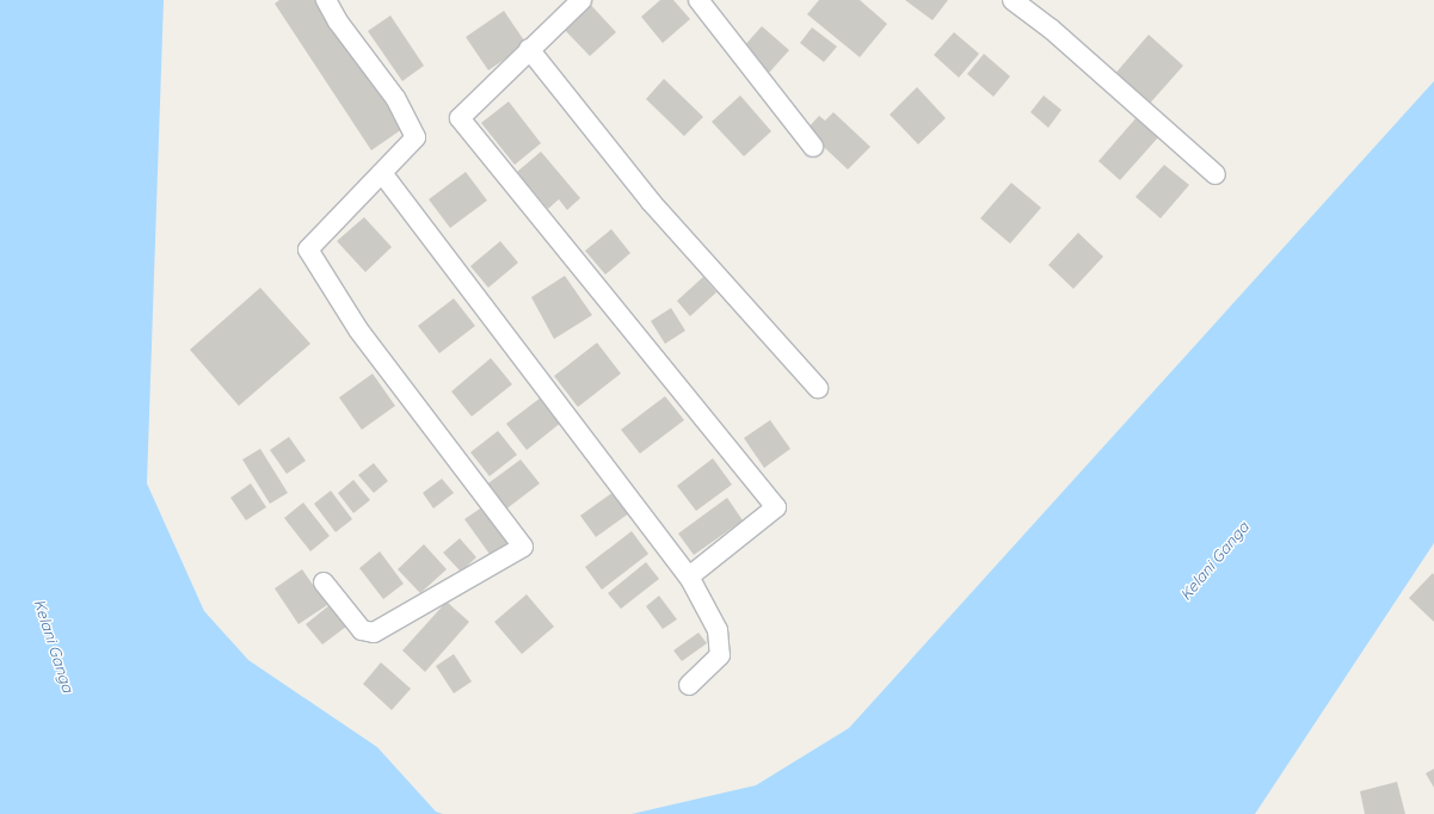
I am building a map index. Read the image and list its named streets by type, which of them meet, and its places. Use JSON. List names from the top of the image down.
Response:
{
  "water": ["Kelani Ganga"]
}
